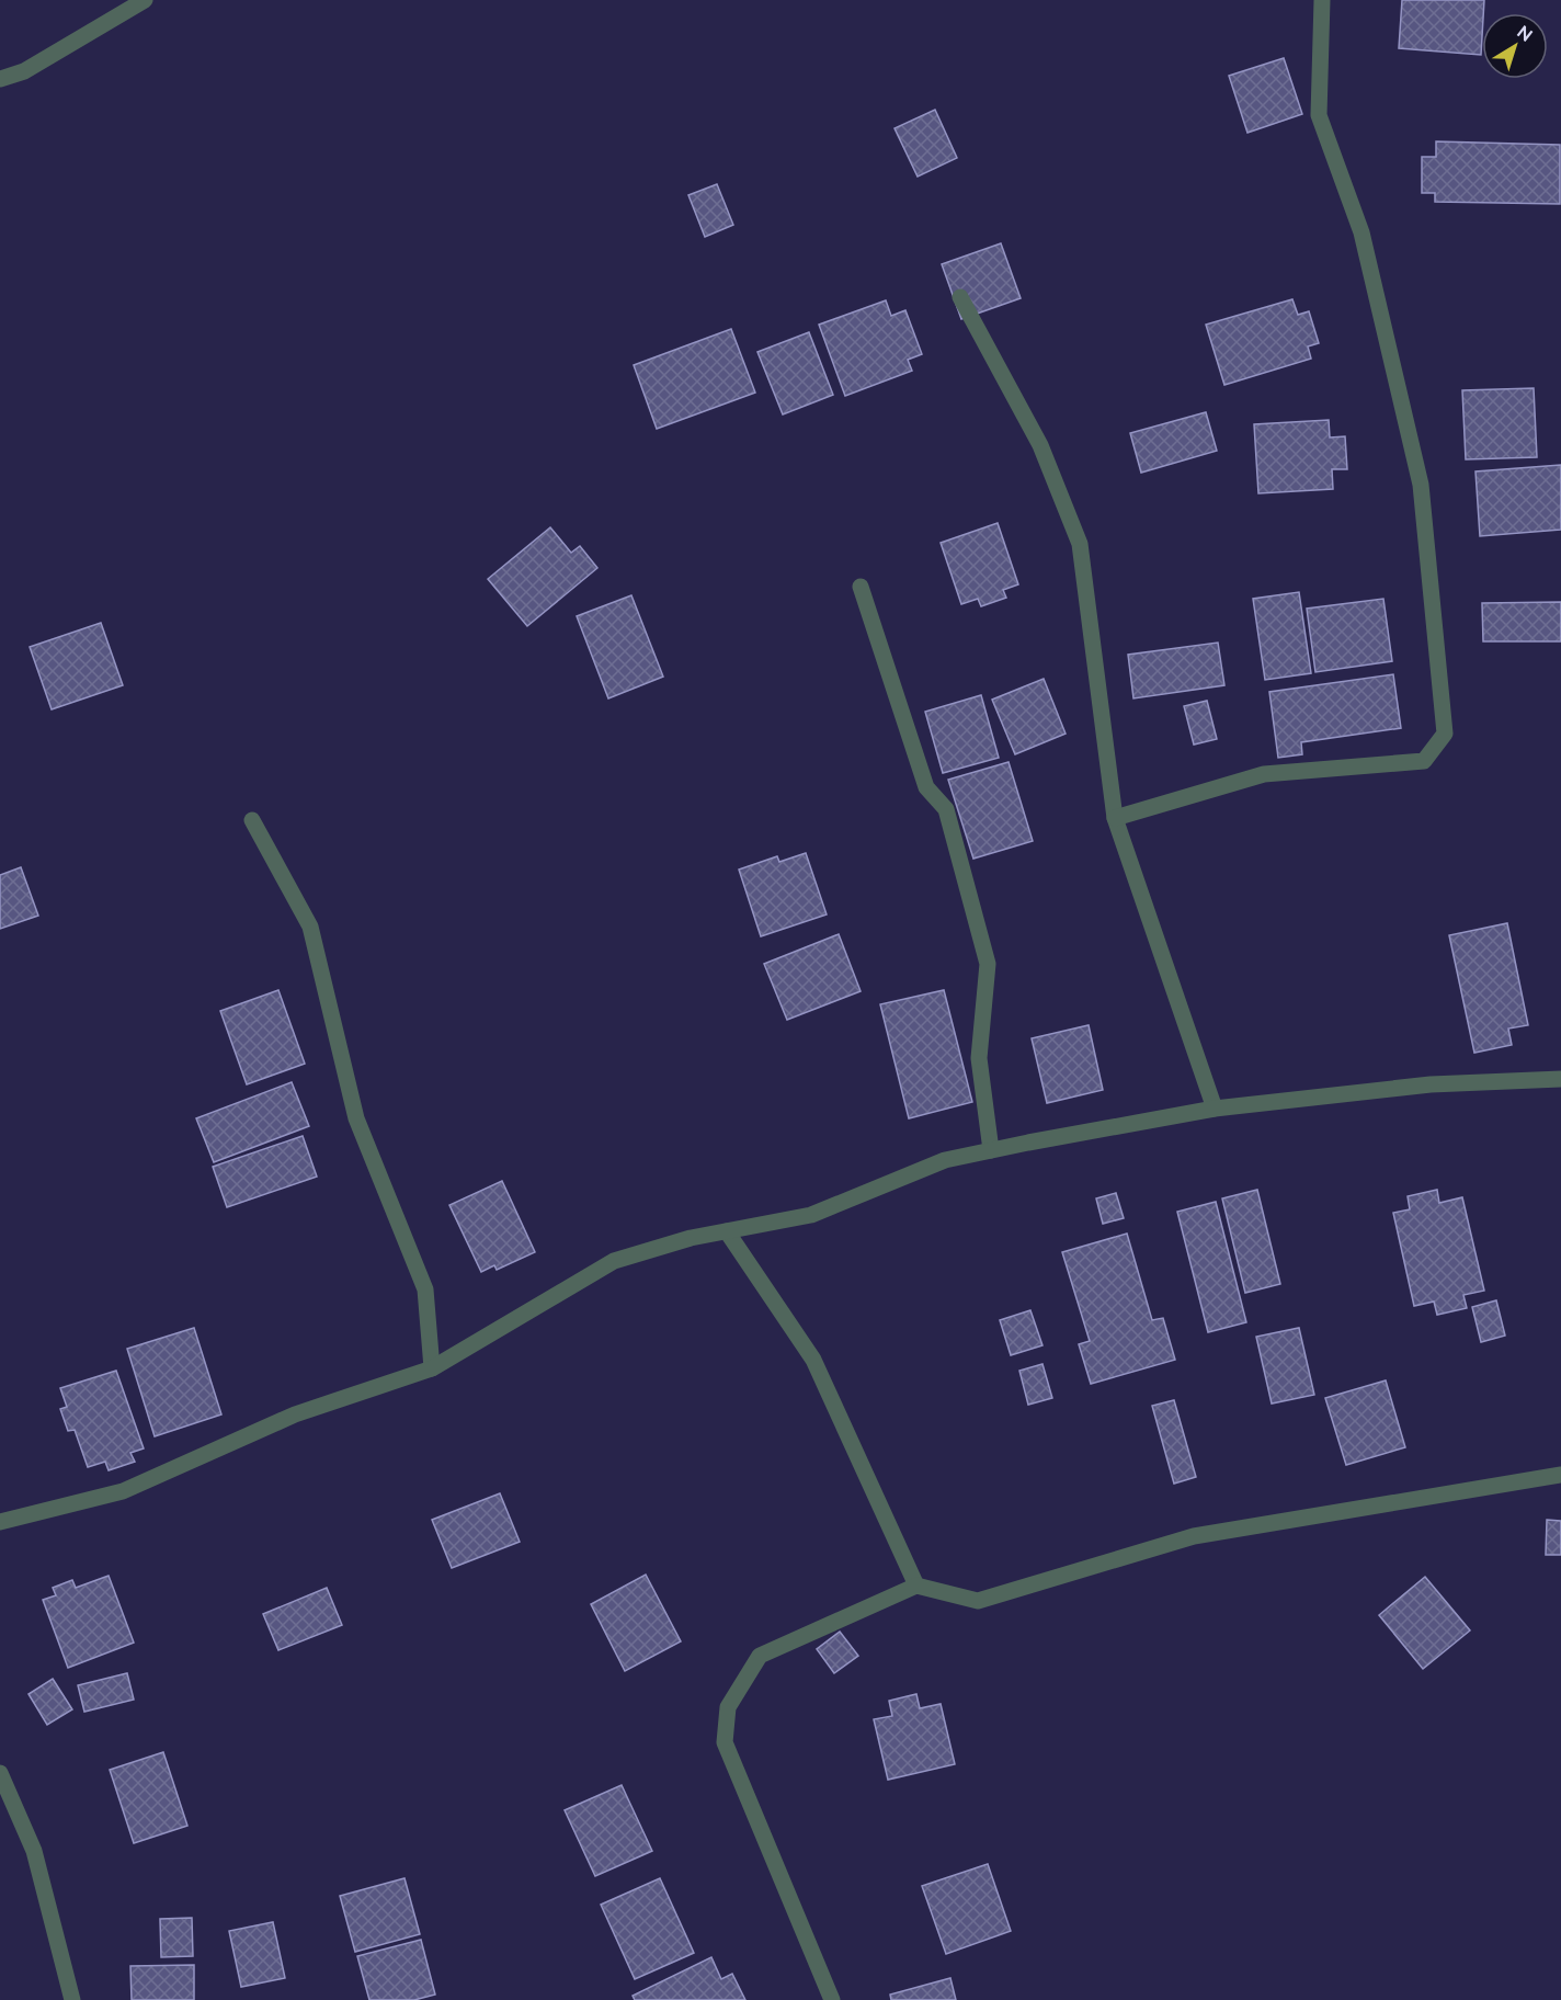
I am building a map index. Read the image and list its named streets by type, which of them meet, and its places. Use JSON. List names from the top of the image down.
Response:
{
  "north": "top right"
}
